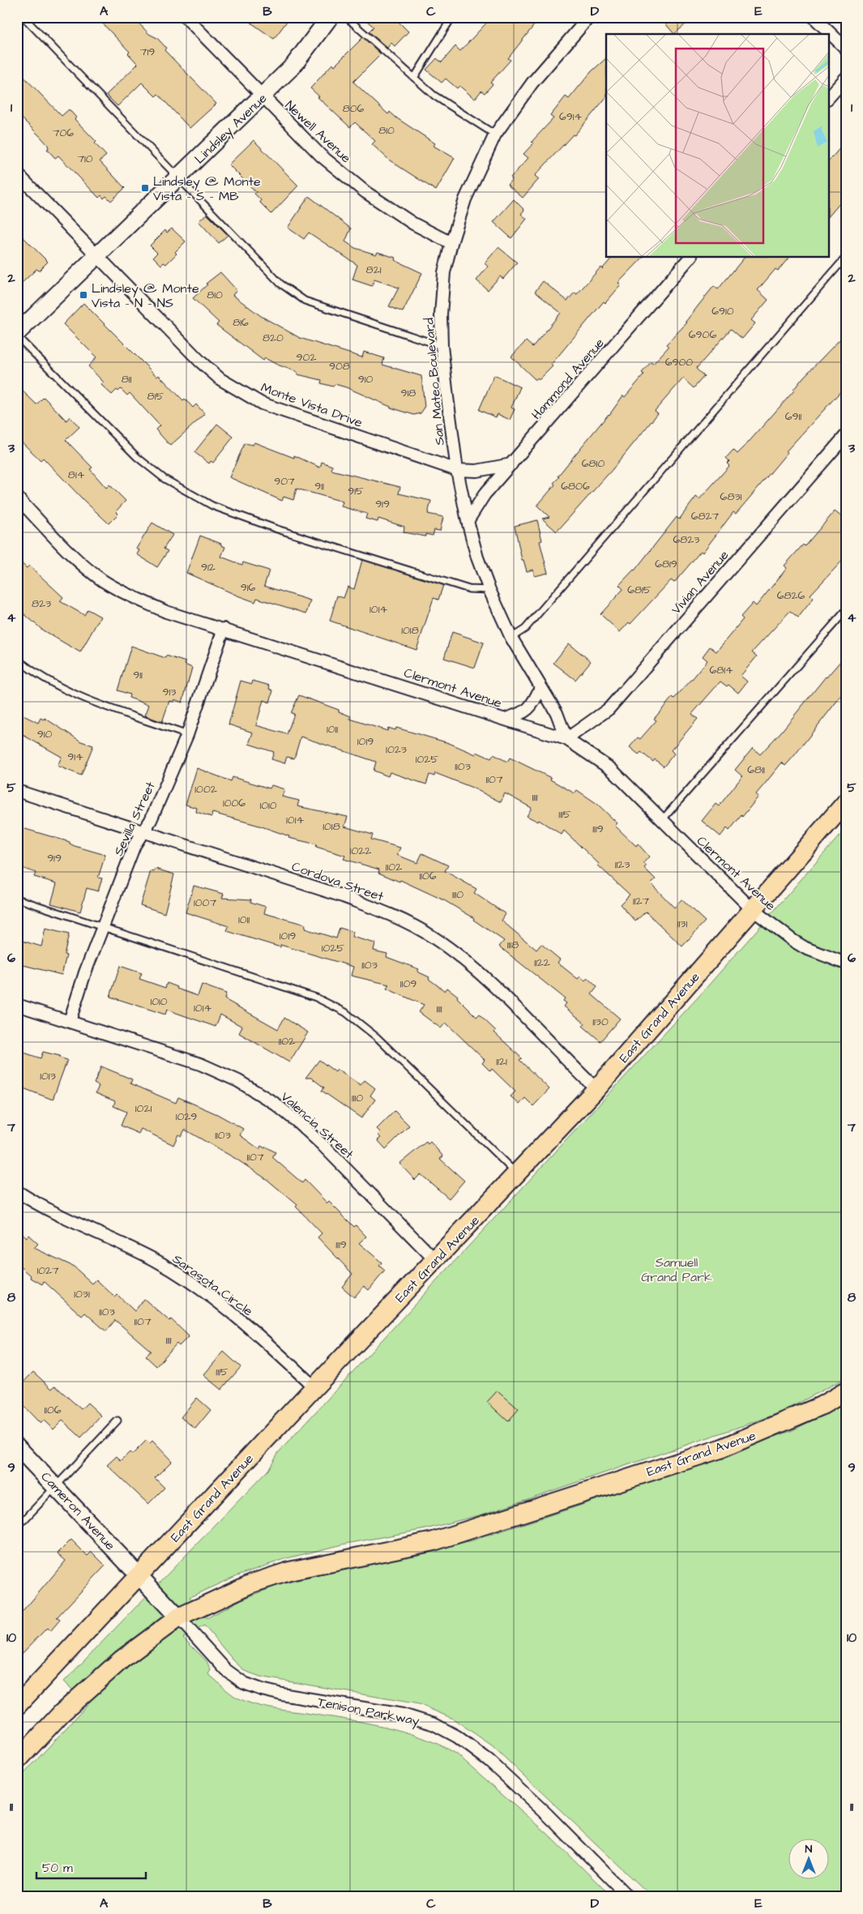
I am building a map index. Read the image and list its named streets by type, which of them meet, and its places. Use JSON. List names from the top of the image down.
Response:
{
  "streets": {
    "main road": ["East Grand Avenue"],
    "street": [
      "Lindsley Avenue",
      "Newell Avenue",
      "Hammond Avenue",
      "San Mateo Boulevard",
      "Monte Vista Drive",
      "Vivian Avenue",
      "Clermont Avenue",
      "Sevilla Street",
      "Cordova Street",
      "Valencia Street",
      "Sarasota Circle",
      "Cameron Avenue",
      "Tenison Parkway"
    ]
  },
  "crossings": [
    ["Lindsley Avenue", "Newell Avenue"],
    ["Lindsley Avenue", "Monte Vista Drive"],
    ["Newell Avenue", "San Mateo Boulevard"],
    ["Hammond Avenue", "San Mateo Boulevard"],
    ["Hammond Avenue", "Monte Vista Drive"],
    ["San Mateo Boulevard", "Monte Vista Drive"],
    ["San Mateo Boulevard", "Vivian Avenue"],
    ["San Mateo Boulevard", "Clermont Avenue"],
    ["Vivian Avenue", "Clermont Avenue"],
    ["Clermont Avenue", "Sevilla Street"],
    ["Clermont Avenue", "East Grand Avenue"],
    ["Sevilla Street", "Cordova Street"],
    ["Sevilla Street", "Valencia Street"],
    ["Cordova Street", "East Grand Avenue"],
    ["East Grand Avenue", "Valencia Street"],
    ["East Grand Avenue", "Sarasota Circle"],
    ["East Grand Avenue", "Cameron Avenue"],
    ["East Grand Avenue", "Tenison Parkway"],
    ["Cameron Avenue", "Tenison Parkway"]
  ],
  "parks": ["Samuell Grand Park"],
  "places": {
    "transit": ["Lindsley @ Monte Vista - S - MB", "Lindsley @ Monte Vista - N - NS"]
  },
  "house_numbers": [
    "719",
    "806",
    "6914",
    "810",
    "706",
    "710",
    "821",
    "810",
    "6910",
    "816",
    "6906",
    "820",
    "902",
    "6900",
    "908",
    "811",
    "910",
    "918",
    "815",
    "6911",
    "6810",
    "814",
    "907",
    "911",
    "6806",
    "915",
    "6831",
    "919",
    "6827",
    "6823",
    "6819",
    "912",
    "916",
    "6815",
    "6826",
    "823",
    "1014",
    "1018",
    "6814",
    "911",
    "913",
    "1011",
    "910",
    "1019",
    "1023",
    "914",
    "1025",
    "1103",
    "6811",
    "1107",
    "1002",
    "1111",
    "1006",
    "1010",
    "1115",
    "1014",
    "1018",
    "1119",
    "1022",
    "919",
    "1123",
    "1102",
    "1106",
    "1110",
    "1127",
    "1007",
    "1011",
    "1131",
    "1019",
    "1118",
    "1025",
    "1122",
    "1103",
    "1109",
    "1010",
    "1014",
    "1111",
    "1130",
    "1102",
    "1121",
    "1013",
    "1110",
    "1021",
    "1029",
    "1103",
    "1107",
    "1119",
    "1027",
    "1031",
    "1103",
    "1107",
    "1111",
    "1115",
    "1106"
  ],
  "scale_bar": "50 m",
  "north": "top",
  "grid": {
    "columns": [
      "A",
      "B",
      "C",
      "D",
      "E"
    ],
    "rows": [
      "1",
      "2",
      "3",
      "4",
      "5",
      "6",
      "7",
      "8",
      "9",
      "10",
      "11"
    ]
  }
}
